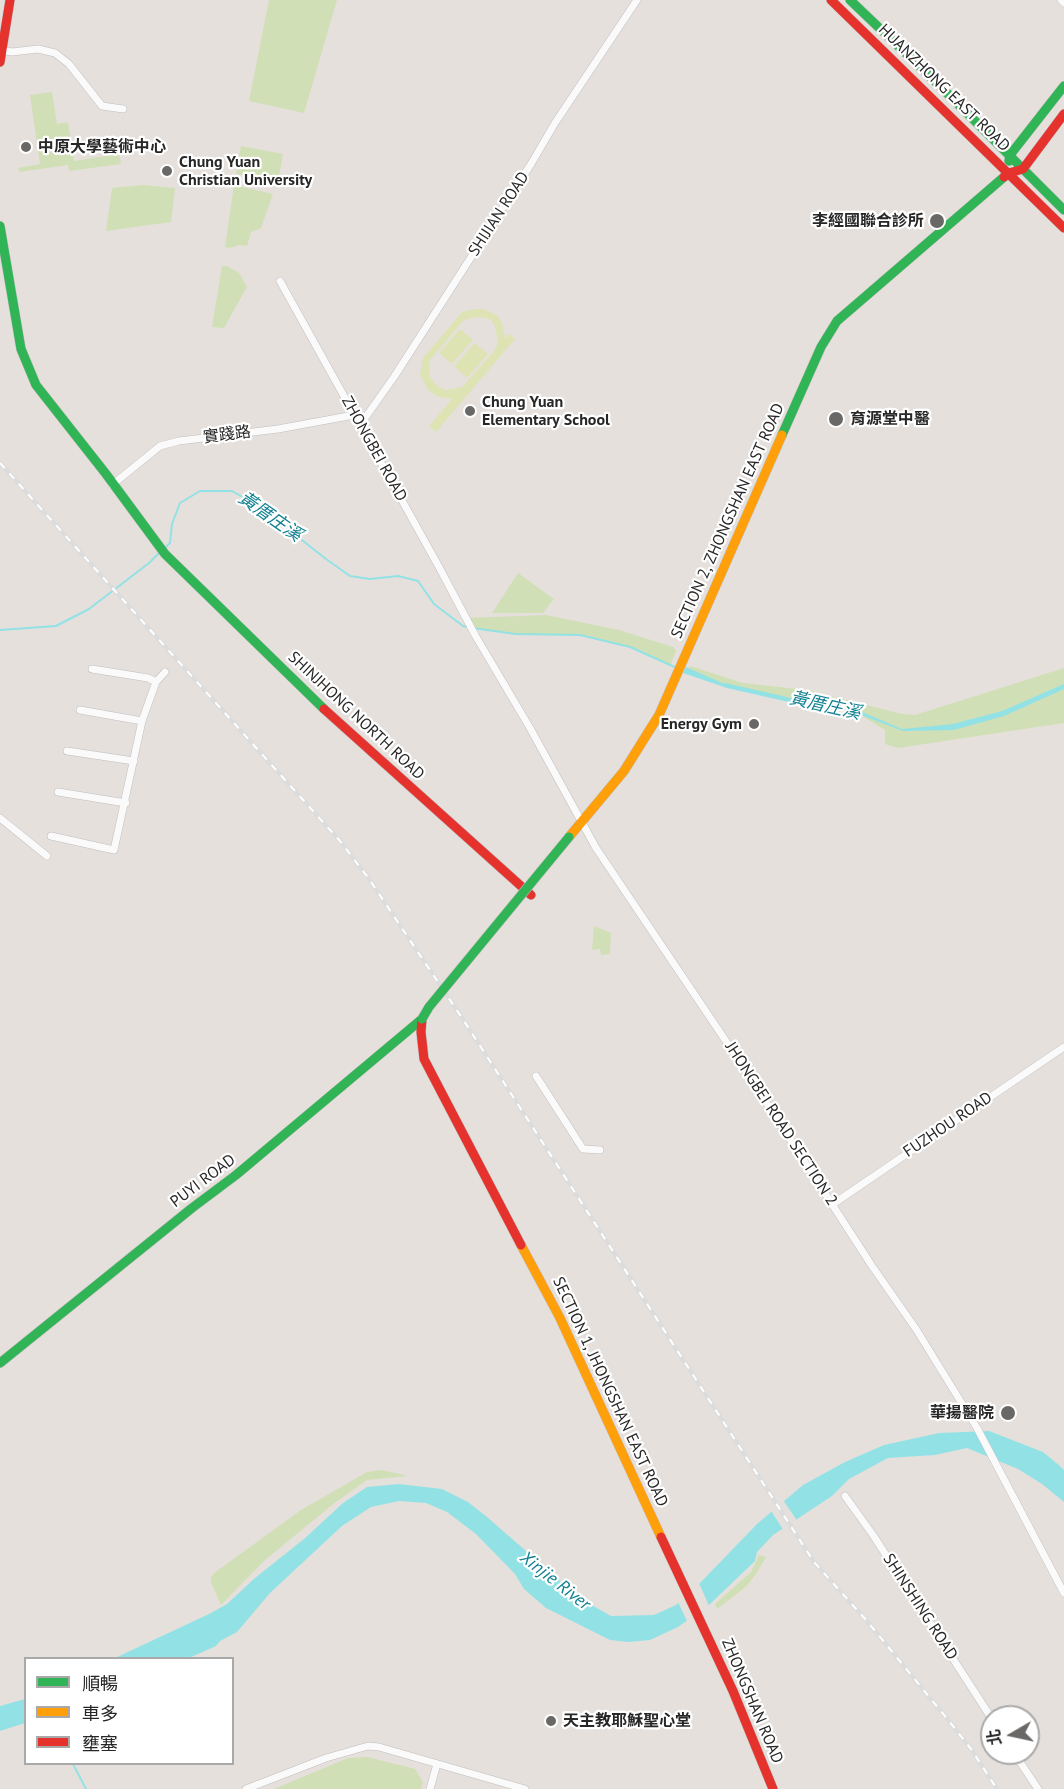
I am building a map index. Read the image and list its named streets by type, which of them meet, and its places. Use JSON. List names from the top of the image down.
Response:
{
  "streets": {
    "street": [
      "HUANZHONG EAST ROAD",
      "SHIJIAN ROAD",
      "實踐路",
      "ZHONGBEI ROAD",
      "SECTION 2, ZHONGSHAN EAST ROAD",
      "SHINJHONG NORTH ROAD",
      "JHONGBEI ROAD SECTION 2",
      "FUZHOU ROAD",
      "PUYI ROAD",
      "SECTION 1, JHONGSHAN EAST ROAD",
      "SHINSHING ROAD",
      "ZHONGSHAN ROAD"
    ]
  },
  "crossings": [
    ["HUANZHONG EAST ROAD", "SECTION 2, ZHONGSHAN EAST ROAD"],
    ["SHIJIAN ROAD", "實踐路"],
    ["SHIJIAN ROAD", "ZHONGBEI ROAD"],
    ["實踐路", "ZHONGBEI ROAD"],
    ["實踐路", "SHINJHONG NORTH ROAD"],
    ["ZHONGBEI ROAD", "SECTION 2, ZHONGSHAN EAST ROAD"],
    ["ZHONGBEI ROAD", "JHONGBEI ROAD SECTION 2"],
    ["SECTION 2, ZHONGSHAN EAST ROAD", "JHONGBEI ROAD SECTION 2"],
    ["SECTION 2, ZHONGSHAN EAST ROAD", "PUYI ROAD"],
    ["JHONGBEI ROAD SECTION 2", "FUZHOU ROAD"],
    ["PUYI ROAD", "SECTION 1, JHONGSHAN EAST ROAD"],
    ["SECTION 1, JHONGSHAN EAST ROAD", "ZHONGSHAN ROAD"]
  ],
  "water": ["黃厝庄溪", "Xinjie River"],
  "places": [
    "中原大學藝術中心",
    "Chung Yuan Christian University",
    "李經國聯合診所",
    "Chung Yuan Elementary School",
    "育源堂中醫",
    "Energy Gym",
    "華揚醫院",
    "天主教耶穌聖心堂"
  ],
  "legend": ["順暢", "車多", "壅塞"],
  "north": "left"
}
